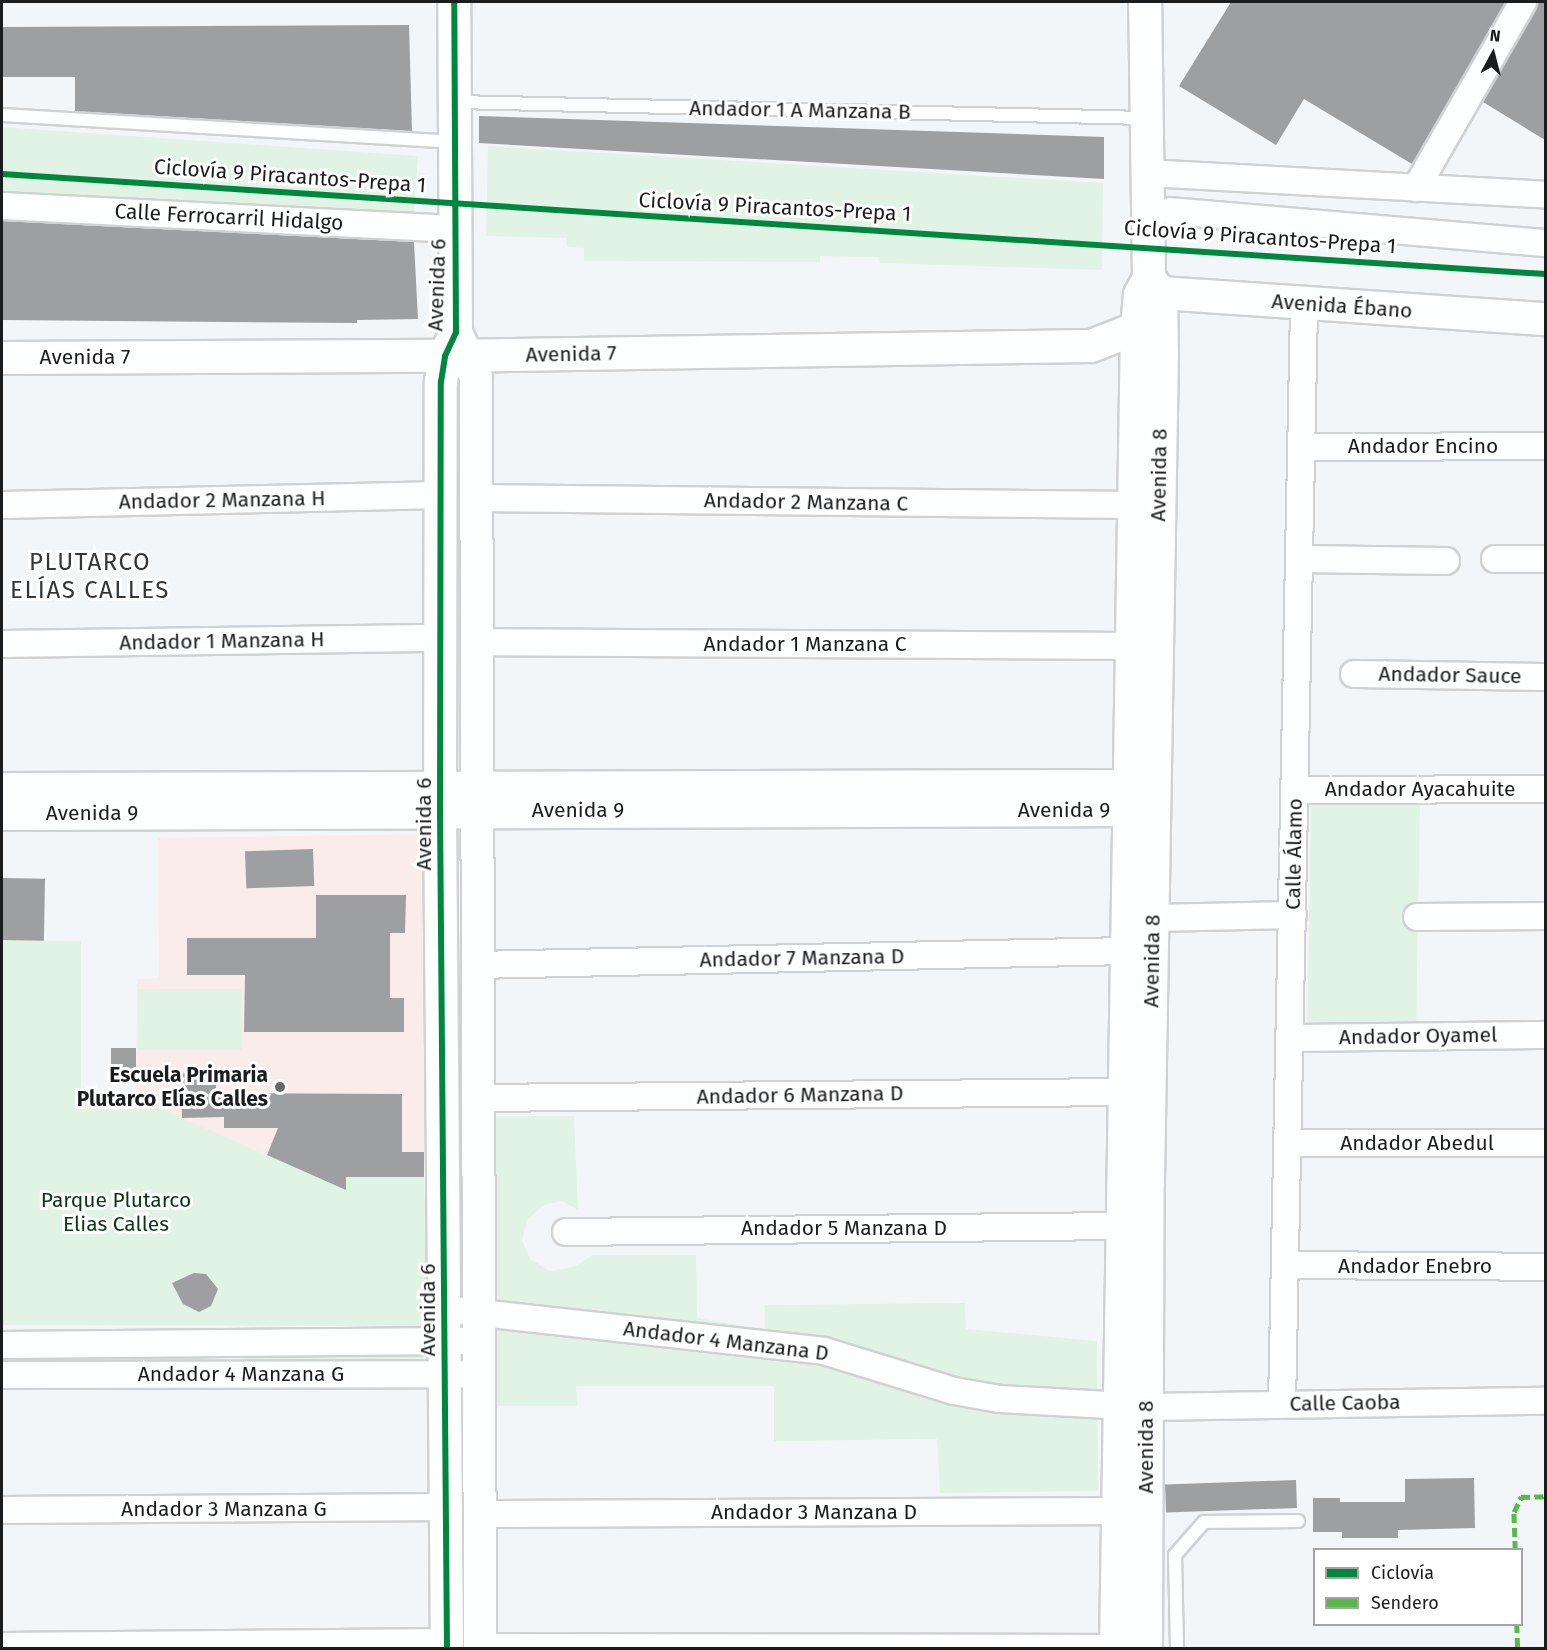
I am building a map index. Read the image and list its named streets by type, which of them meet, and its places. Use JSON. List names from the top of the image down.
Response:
{
  "streets": {
    "street": [
      "Calle Ferrocarril Hidalgo",
      "Avenida 6",
      "Avenida Ébano",
      "Avenida 7",
      "Andador Encino",
      "Avenida 8",
      "Andador 2 Manzana H",
      "Andador 2 Manzana C",
      "Andador 1 Manzana H",
      "Andador 1 Manzana C",
      "Andador Sauce",
      "Andador Ayacahuite",
      "Avenida 9",
      "Calle Álamo",
      "Andador 7 Manzana D",
      "Andador Oyamel",
      "Andador 6 Manzana D",
      "Andador Abedul",
      "Andador 5 Manzana D",
      "Andador Enebro",
      "Andador 4 Manzana D",
      "Andador 4 Manzana G",
      "Calle Caoba",
      "Andador 3 Manzana G",
      "Andador 3 Manzana D"
    ],
    "lane": ["Andador 1 A Manzana B"],
    "cycle path": ["Ciclovía 9 Piracantos-Prepa 1"]
  },
  "crossings": [
    ["Andador 1 A Manzana B", "Avenida 6"],
    ["Andador 1 A Manzana B", "Avenida 8"],
    ["Calle Ferrocarril Hidalgo", "Avenida 6"],
    ["Avenida 6", "Avenida 7"],
    ["Avenida 6", "Andador 2 Manzana H"],
    ["Avenida 6", "Andador 2 Manzana C"],
    ["Avenida 6", "Andador 1 Manzana H"],
    ["Avenida 6", "Andador 1 Manzana C"],
    ["Avenida 6", "Avenida 9"],
    ["Avenida 6", "Andador 7 Manzana D"],
    ["Avenida 6", "Andador 6 Manzana D"],
    ["Avenida 6", "Andador 4 Manzana D"],
    ["Avenida 6", "Andador 4 Manzana G"],
    ["Avenida 6", "Andador 3 Manzana G"],
    ["Avenida 6", "Andador 3 Manzana D"],
    ["Avenida Ébano", "Avenida 7"],
    ["Avenida Ébano", "Avenida 8"],
    ["Avenida Ébano", "Calle Álamo"],
    ["Avenida 7", "Avenida 8"],
    ["Andador Encino", "Calle Álamo"],
    ["Avenida 8", "Andador 2 Manzana C"],
    ["Avenida 8", "Andador 1 Manzana C"],
    ["Avenida 8", "Avenida 9"],
    ["Avenida 8", "Andador 7 Manzana D"],
    ["Avenida 8", "Andador 6 Manzana D"],
    ["Avenida 8", "Andador 5 Manzana D"],
    ["Avenida 8", "Andador 4 Manzana D"],
    ["Avenida 8", "Calle Caoba"],
    ["Avenida 8", "Andador 3 Manzana D"],
    ["Andador Ayacahuite", "Calle Álamo"],
    ["Calle Álamo", "Andador Oyamel"],
    ["Calle Álamo", "Andador Abedul"],
    ["Calle Álamo", "Andador Enebro"],
    ["Calle Álamo", "Calle Caoba"],
    ["Andador 4 Manzana D", "Andador 4 Manzana G"],
    ["Andador 4 Manzana D", "Calle Caoba"]
  ],
  "districts": ["PLUTARCO ELÍAS CALLES"],
  "parks": ["Parque Plutarco Elias Calles"],
  "places": ["Escuela Primaria Plutarco Elías Calles"],
  "legend": ["Ciclovía", "Sendero"],
  "north": "top"
}
